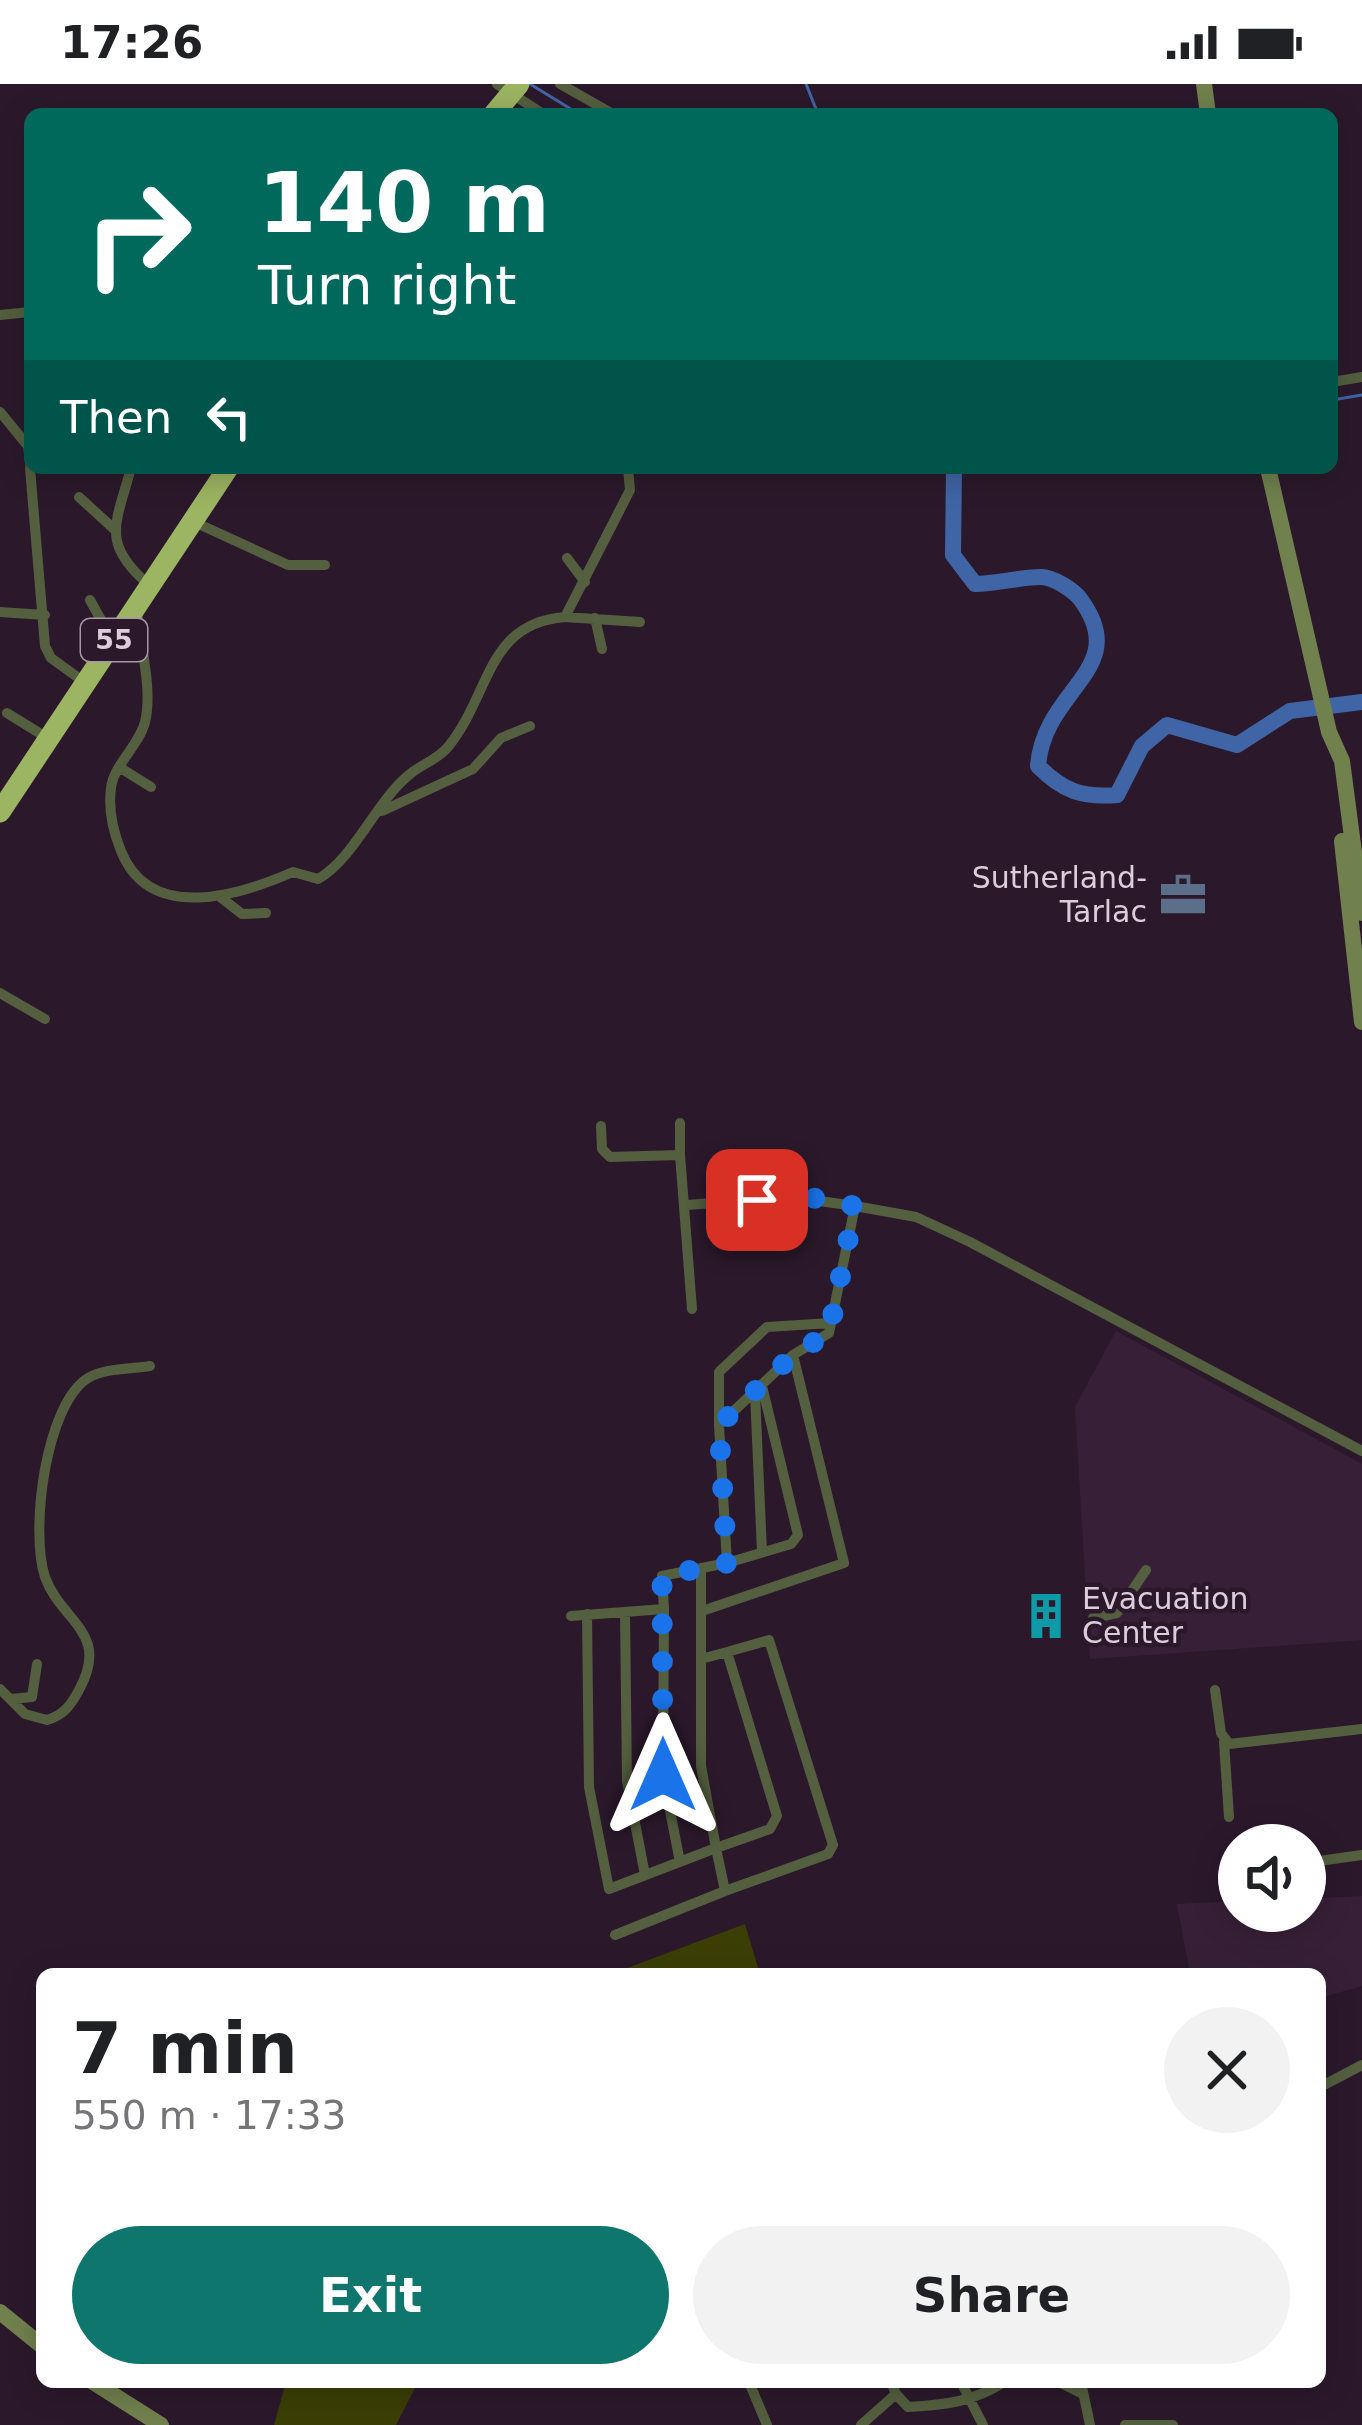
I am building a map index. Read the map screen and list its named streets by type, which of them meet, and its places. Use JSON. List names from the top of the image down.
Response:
{
  "streets": {
    "highway": ["55"]
  },
  "places": {
    "office": ["Sutherland- Tarlac"],
    "building": ["Evacuation Center"]
  },
  "page": {
    "status": "17:26",
    "turn": ["140 m", "Turn right"],
    "then": "Then",
    "heading": ["7 min", "550 m · 17:33"],
    "buttons": ["Exit", "Share"]
  }
}
